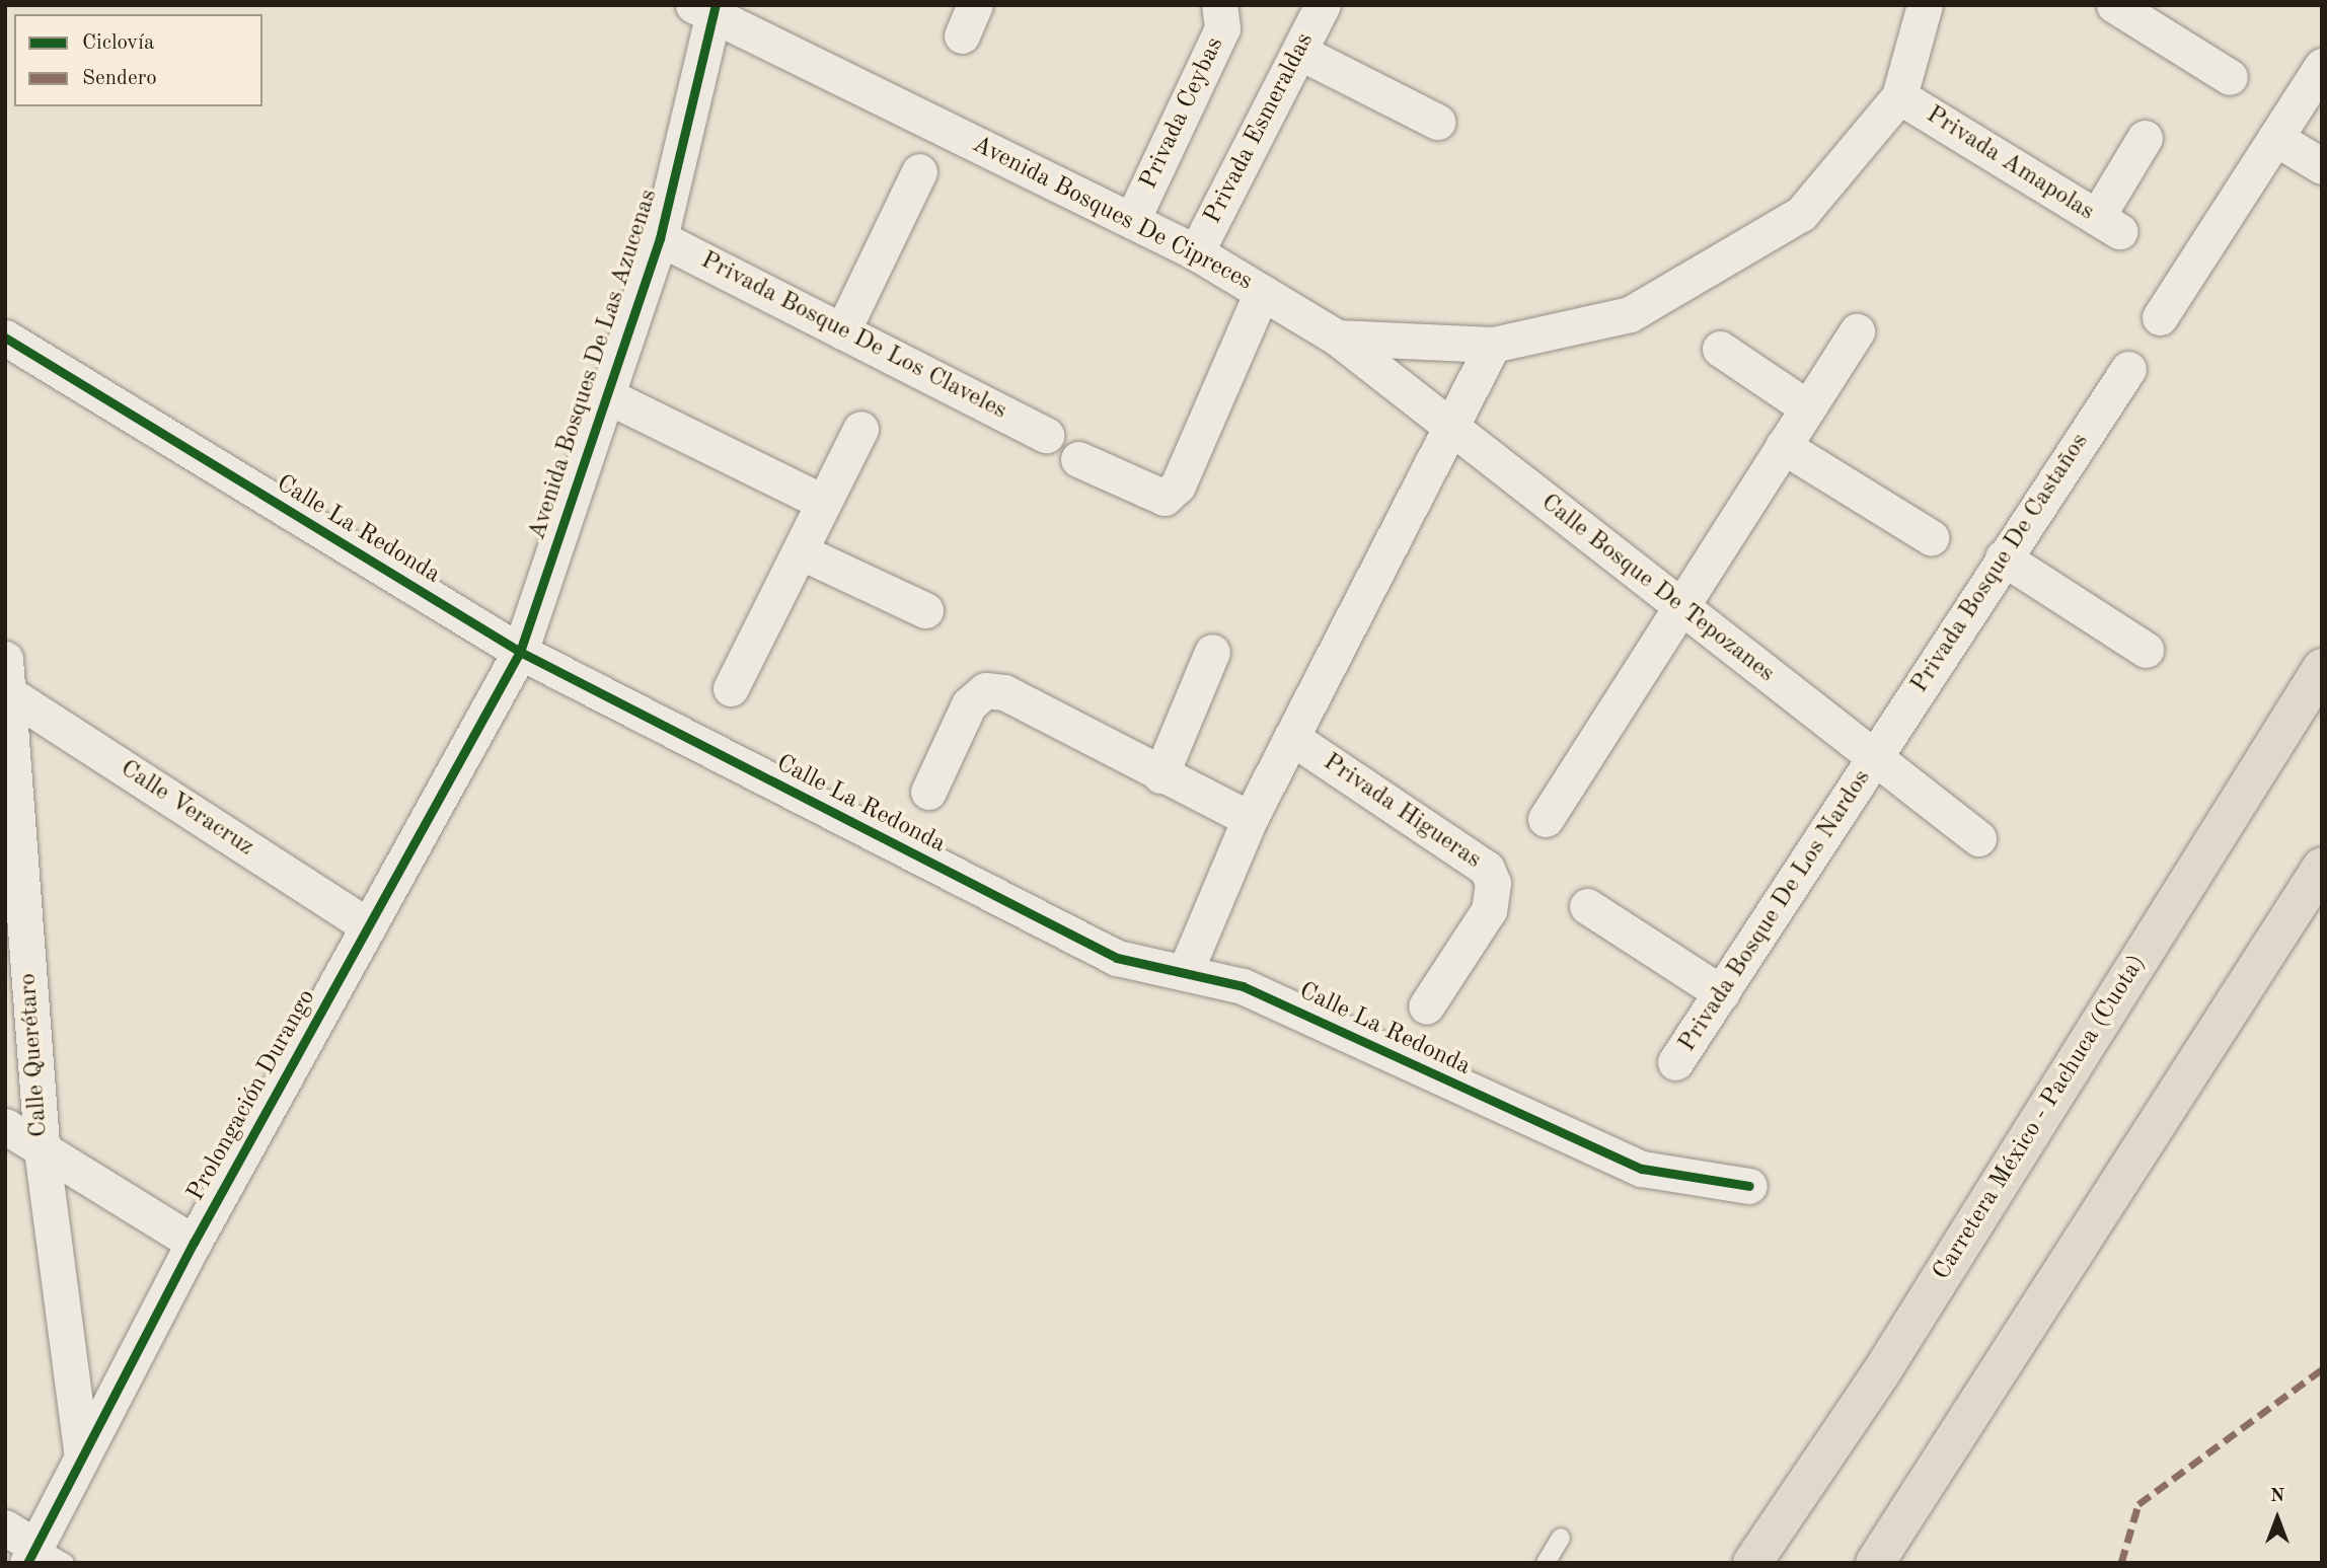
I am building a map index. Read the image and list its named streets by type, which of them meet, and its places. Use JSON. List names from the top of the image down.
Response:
{
  "streets": {
    "highway": ["Carretera México - Pachuca (Cuota)"],
    "street": [
      "Privada Ceybas",
      "Privada Esmeraldas",
      "Privada Amapolas",
      "Avenida Bosques De Cipreces",
      "Privada Bosque De Los Claveles",
      "Avenida Bosques De Las Azucenas",
      "Calle La Redonda",
      "Privada Bosque De Castaños",
      "Calle Bosque De Tepozanes",
      "Calle Veracruz",
      "Privada Higueras",
      "Privada Bosque De Los Nardos",
      "Calle Querétaro",
      "Prolongación Durango"
    ]
  },
  "crossings": [
    ["Privada Ceybas", "Avenida Bosques De Cipreces"],
    ["Privada Esmeraldas", "Avenida Bosques De Cipreces"],
    ["Privada Amapolas", "Avenida Bosques De Cipreces"],
    ["Avenida Bosques De Cipreces", "Avenida Bosques De Las Azucenas"],
    ["Avenida Bosques De Cipreces", "Calle Bosque De Tepozanes"],
    ["Privada Bosque De Los Claveles", "Avenida Bosques De Las Azucenas"],
    ["Avenida Bosques De Las Azucenas", "Calle La Redonda"],
    ["Avenida Bosques De Las Azucenas", "Prolongación Durango"],
    ["Calle La Redonda", "Prolongación Durango"],
    ["Privada Bosque De Castaños", "Calle Bosque De Tepozanes"],
    ["Privada Bosque De Castaños", "Privada Bosque De Los Nardos"],
    ["Calle Bosque De Tepozanes", "Privada Bosque De Los Nardos"],
    ["Calle Veracruz", "Calle Querétaro"],
    ["Calle Veracruz", "Prolongación Durango"],
    ["Calle Querétaro", "Prolongación Durango"]
  ],
  "legend": ["Ciclovía", "Sendero"],
  "north": "top"
}
